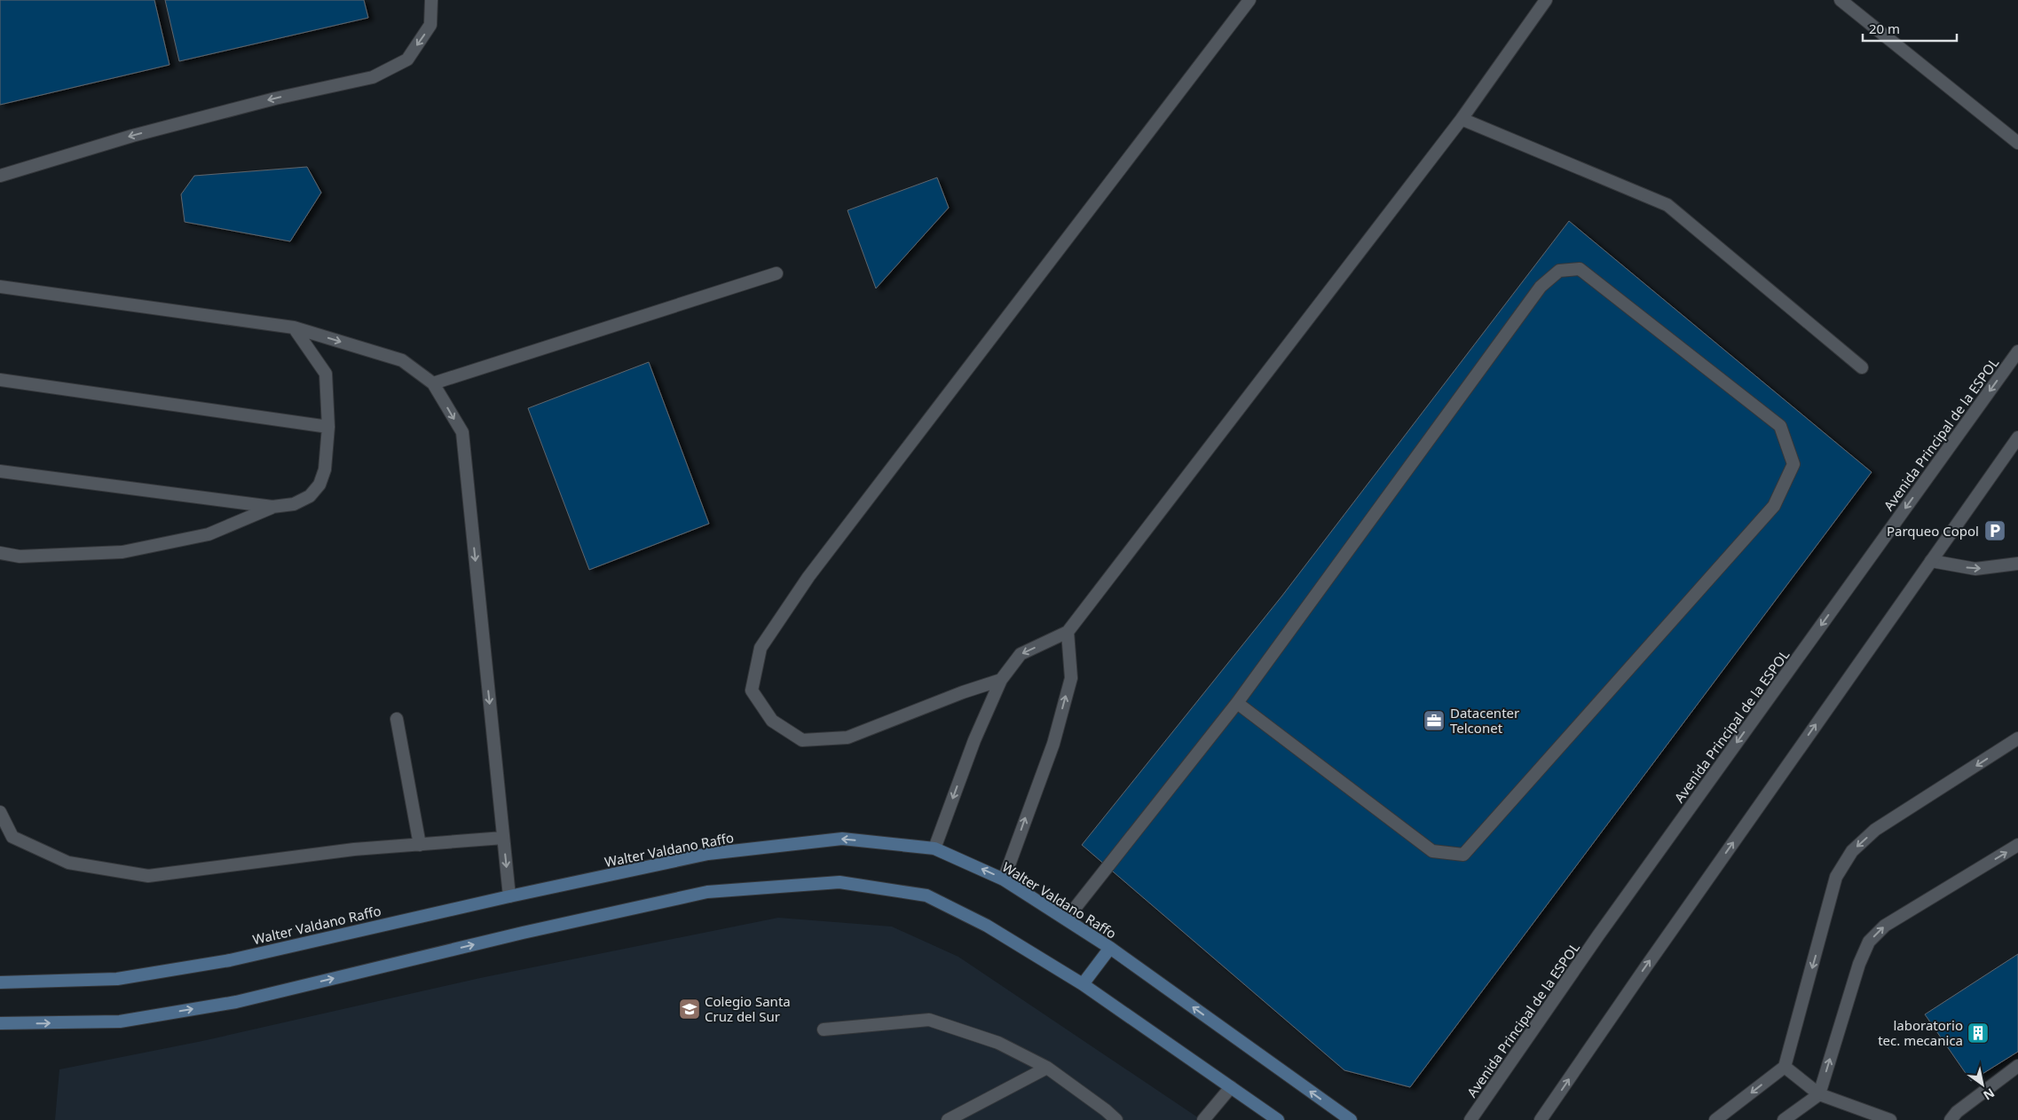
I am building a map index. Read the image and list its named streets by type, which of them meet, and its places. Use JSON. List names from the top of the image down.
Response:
{
  "streets": {
    "main road": ["Walter Valdano Raffo"],
    "street": ["Avenida Principal de la ESPOL"]
  },
  "places": {
    "parking": ["Parqueo Copol"],
    "office": ["Datacenter Telconet"],
    "school or university": ["Colegio Santa Cruz del Sur"],
    "building": ["laboratorio tec. mecanica"]
  },
  "scale_bar": "20 m",
  "north": "bottom right"
}
